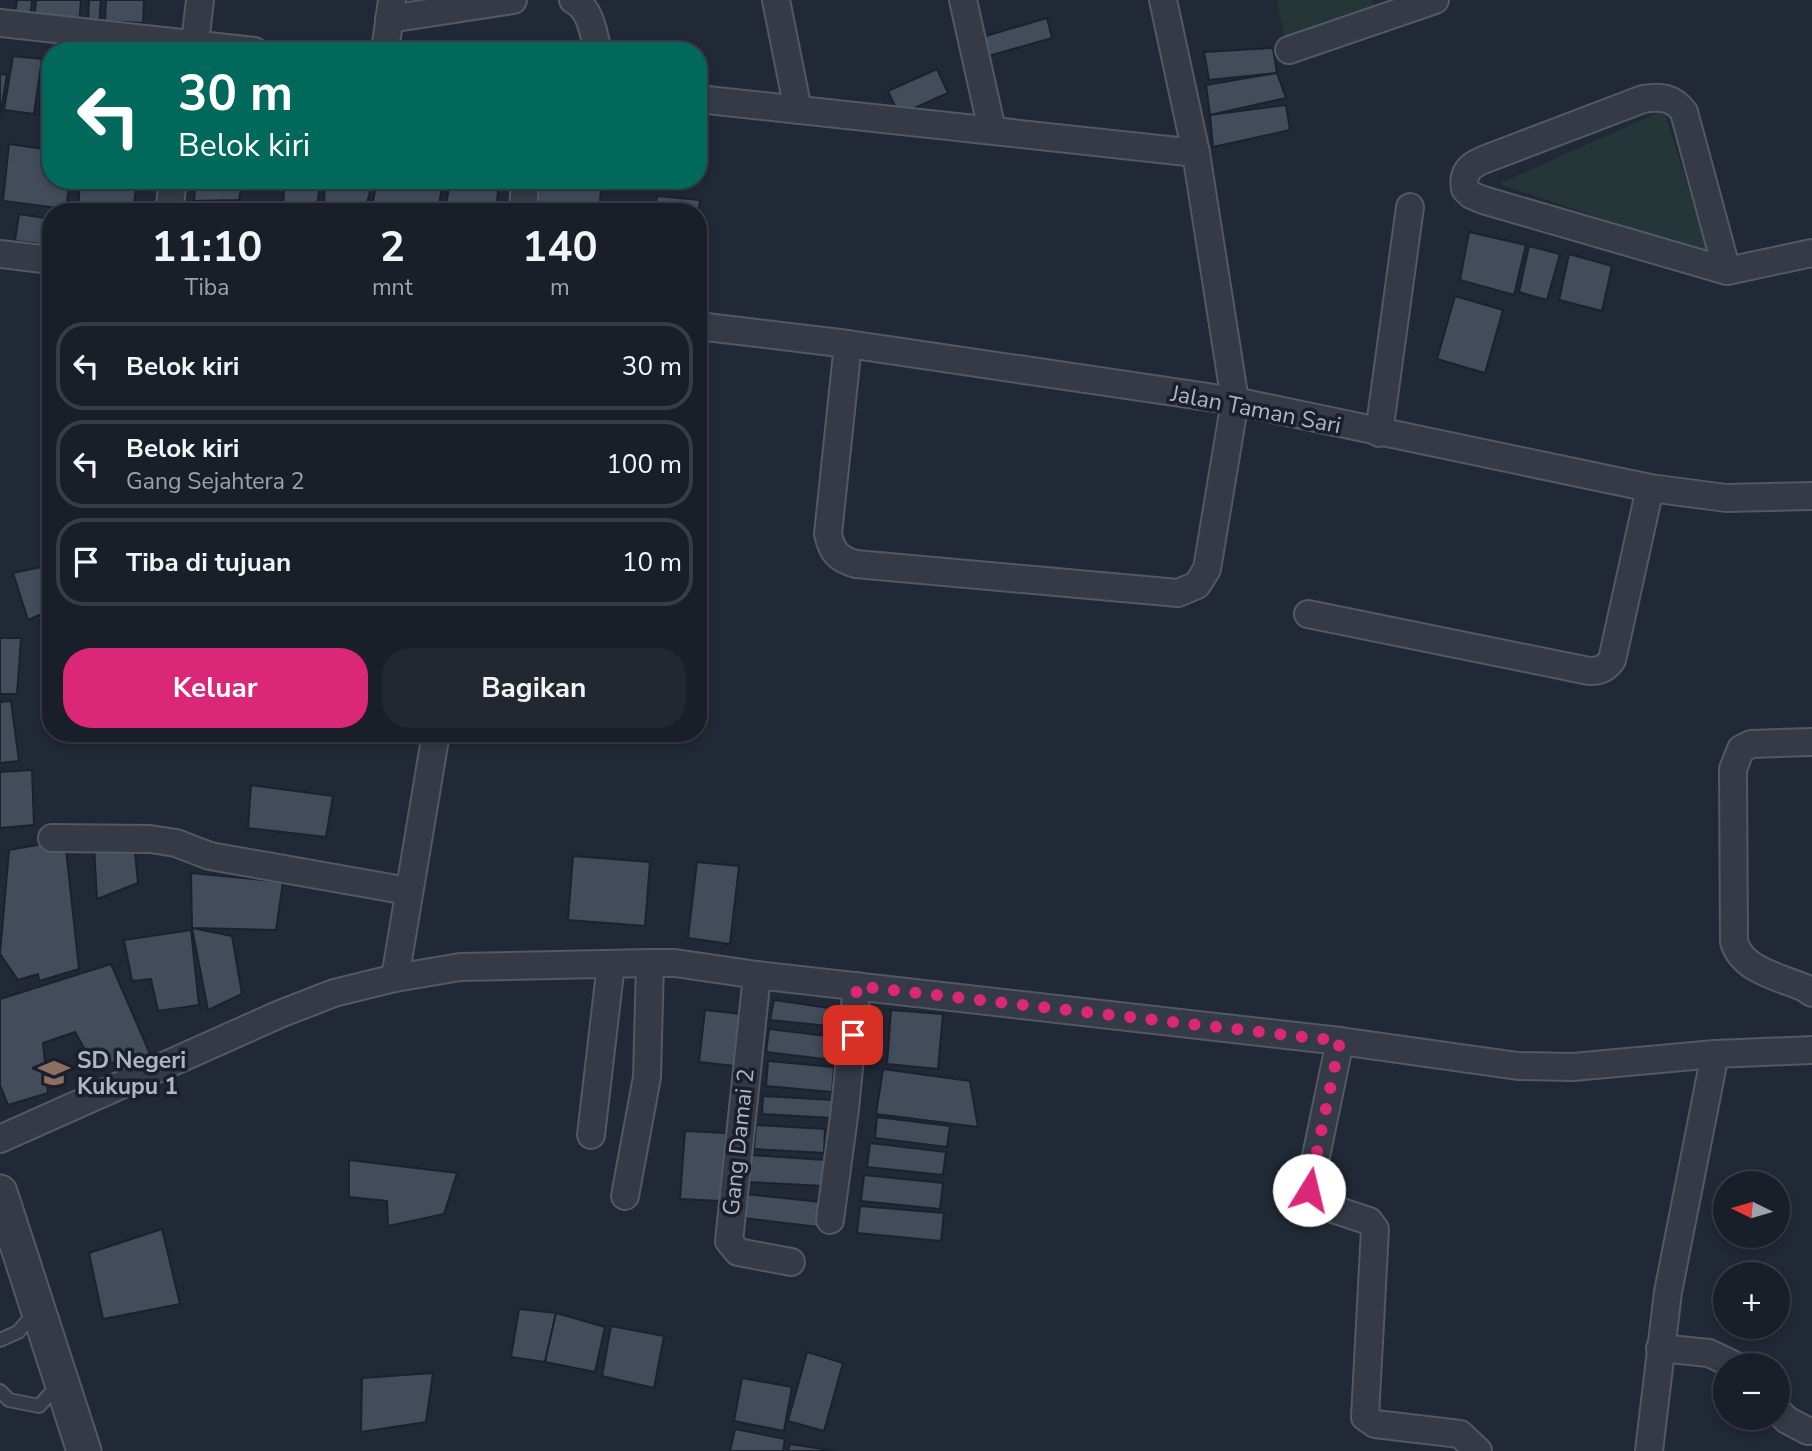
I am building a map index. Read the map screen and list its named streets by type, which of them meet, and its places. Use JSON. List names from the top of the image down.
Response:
{
  "streets": {
    "street": ["Jalan Taman Sari", "Gang Damai 2"]
  },
  "places": {
    "school or university": ["SD Negeri Kukupu 1"]
  },
  "north": "left",
  "page": {
    "turn": ["30 m", "Belok kiri"],
    "eta": [
      "11:10",
      "Tiba",
      "2",
      "mnt",
      "140",
      "m"
    ],
    "list": [
      {
        "name": "Belok kiri",
        "value": "30 m"
      },
      {
        "name": "Belok kiri",
        "note": "Gang Sejahtera 2",
        "value": "100 m"
      },
      {
        "name": "Tiba di tujuan",
        "value": "10 m"
      }
    ],
    "buttons": ["Keluar", "Bagikan"],
    "map_buttons": ["+", "−"]
  }
}
